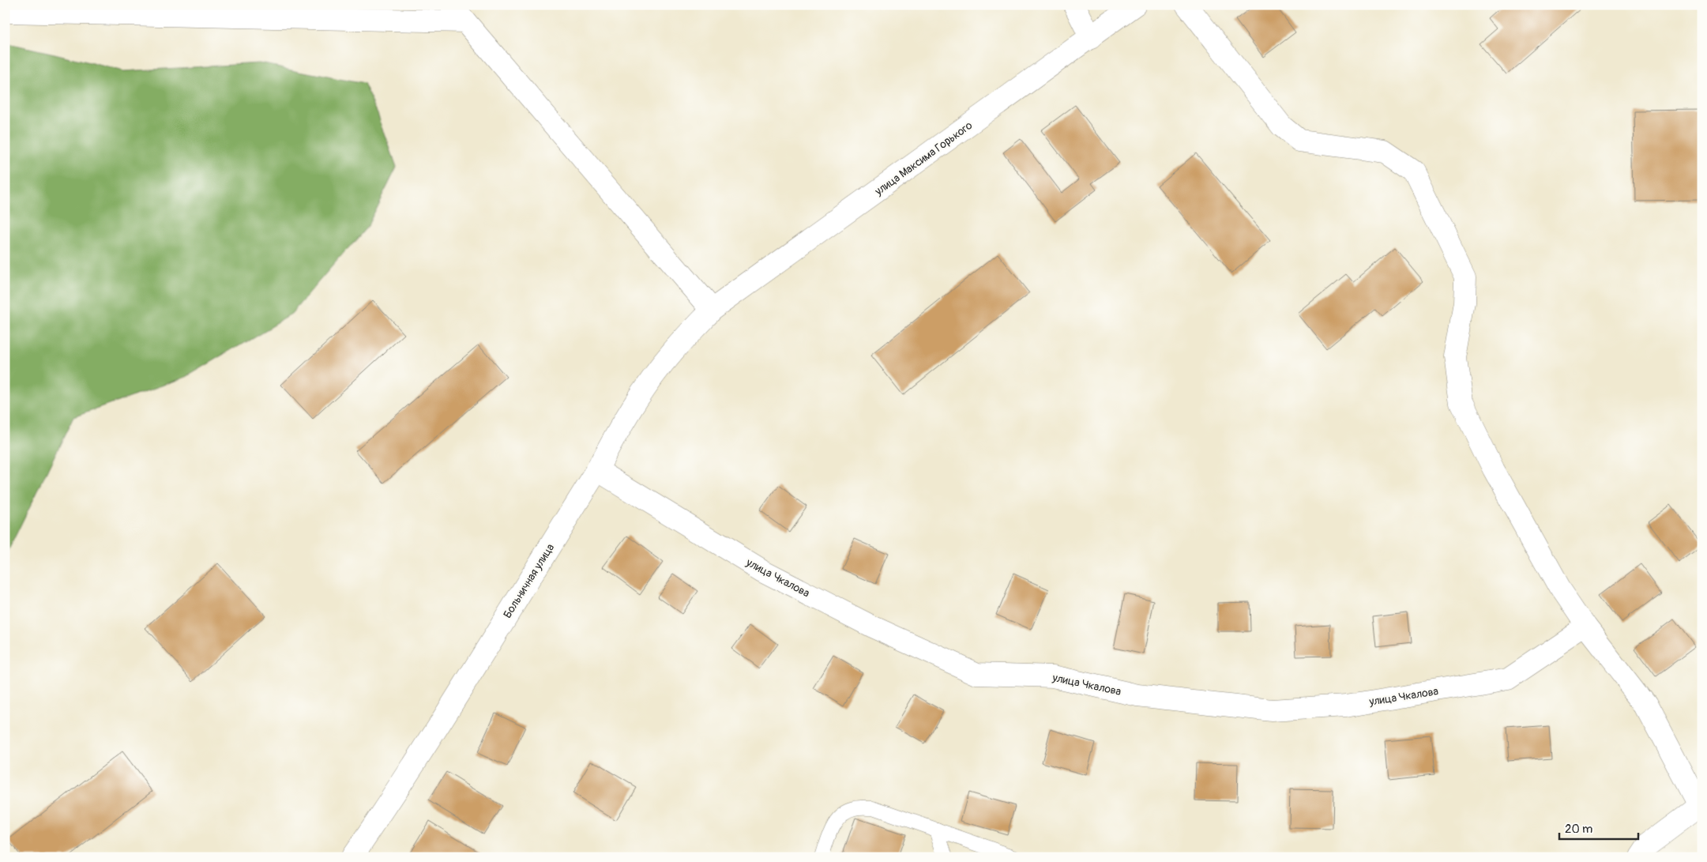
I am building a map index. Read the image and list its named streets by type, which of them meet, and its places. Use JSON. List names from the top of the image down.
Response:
{
  "streets": {
    "street": ["улица Максима Горького", "улица Чкалова", "Больничная улица"]
  },
  "crossings": [
    ["улица Максима Горького", "Больничная улица"],
    ["улица Чкалова", "Больничная улица"]
  ],
  "scale_bar": "20 m"
}
